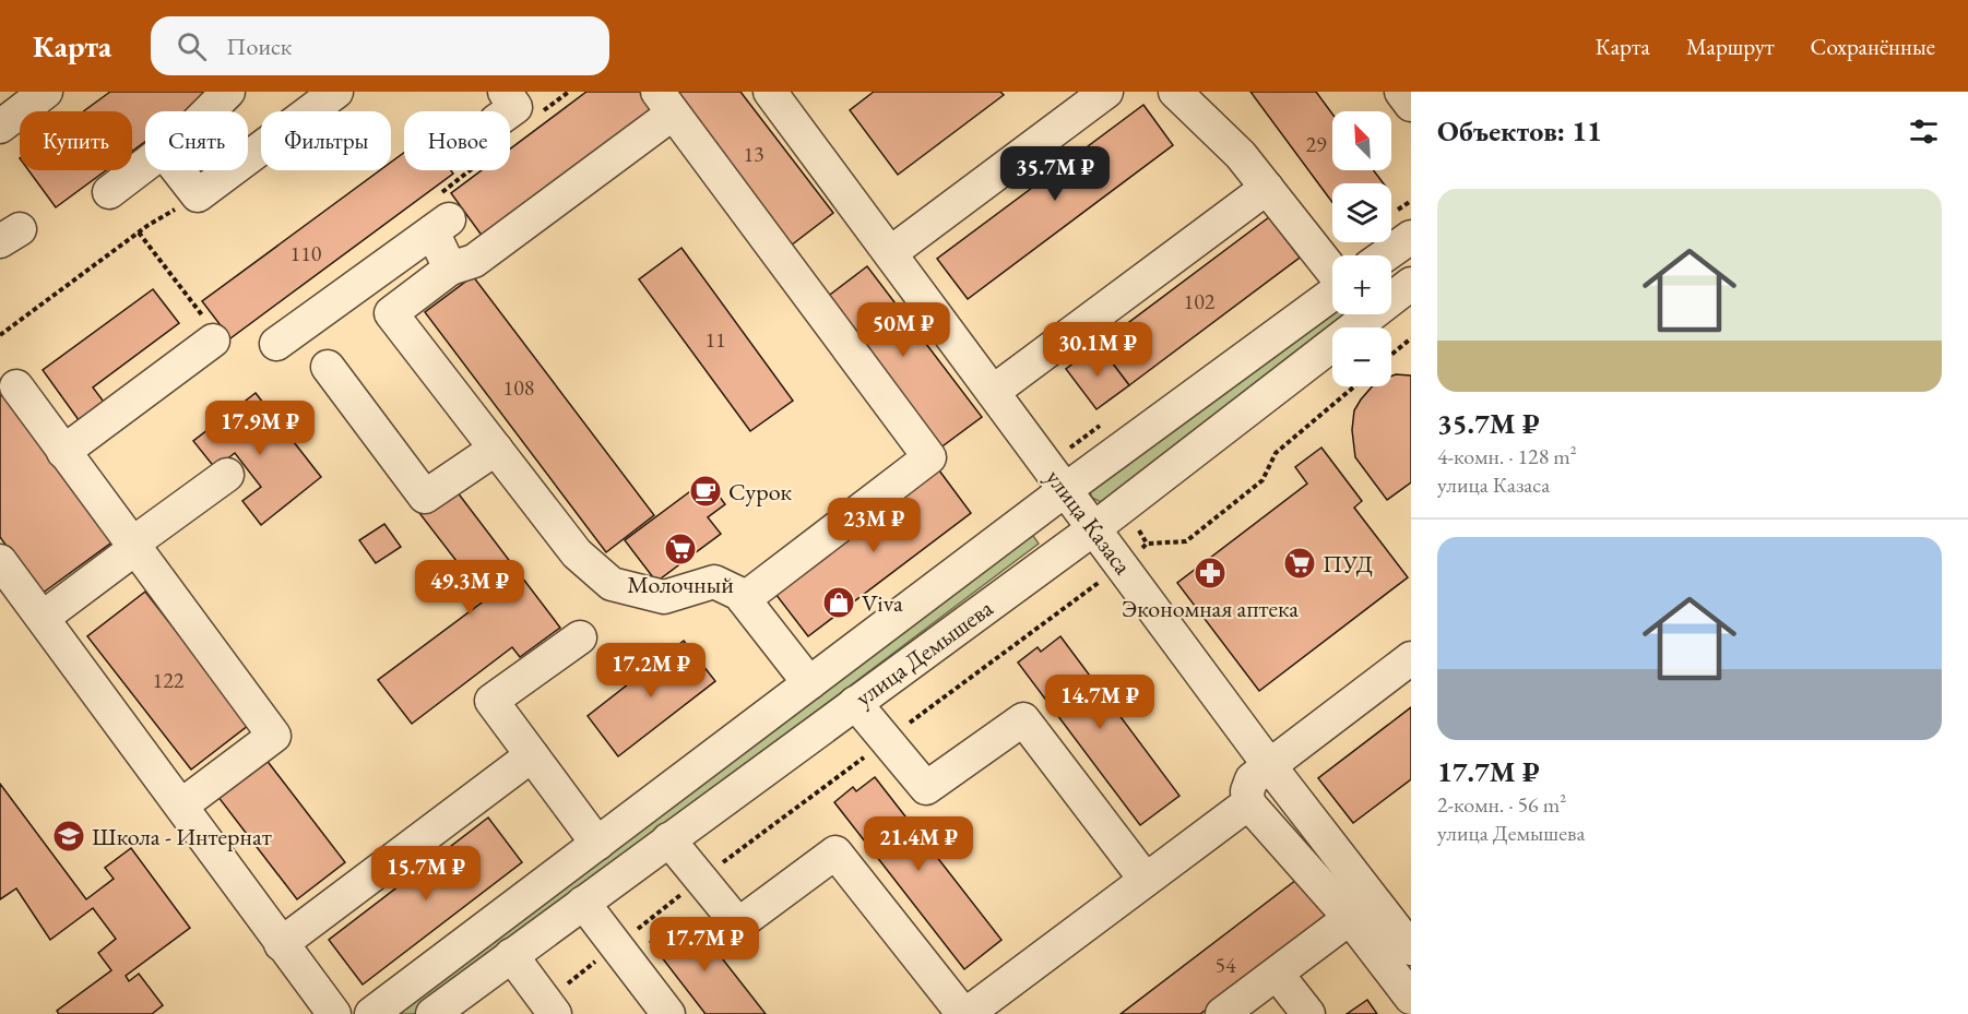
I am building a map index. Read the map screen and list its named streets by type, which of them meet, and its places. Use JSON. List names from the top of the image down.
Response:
{
  "streets": {
    "street": ["улица Казаса", "улица Демышева"]
  },
  "crossings": [
    ["улица Казаса", "улица Демышева"]
  ],
  "places": {
    "cafe": ["Сурок"],
    "supermarket": ["Молочный", "ПУД"],
    "pharmacy": ["Экономная аптека"],
    "shop": ["Viva"],
    "school or university": ["Школа - Интернат"]
  },
  "house_numbers": [
    "29",
    "13",
    "110",
    "102",
    "11",
    "108",
    "122",
    "54"
  ],
  "north": "top left",
  "page": {
    "header": "Карта",
    "search": "Поиск",
    "nav": ["Карта", "Маршрут", "Сохранённые"],
    "heading": "Объектов: 11",
    "map_buttons": ["+", "−"],
    "chip": [
      "Купить",
      "Снять",
      "Фильтры",
      "Новое"
    ],
    "price": [
      "35.7M ₽",
      "50M ₽",
      "30.1M ₽",
      "17.9M ₽",
      "23M ₽",
      "49.3M ₽",
      "17.2M ₽",
      "14.7M ₽",
      "21.4M ₽",
      "15.7M ₽",
      "17.7M ₽"
    ],
    "list": [
      {
        "name": "35.7M ₽",
        "note": "4-комн. · 128 m² · улица Казаса"
      },
      {
        "name": "17.7M ₽",
        "note": "2-комн. · 56 m² · улица Демышева"
      }
    ]
  }
}
